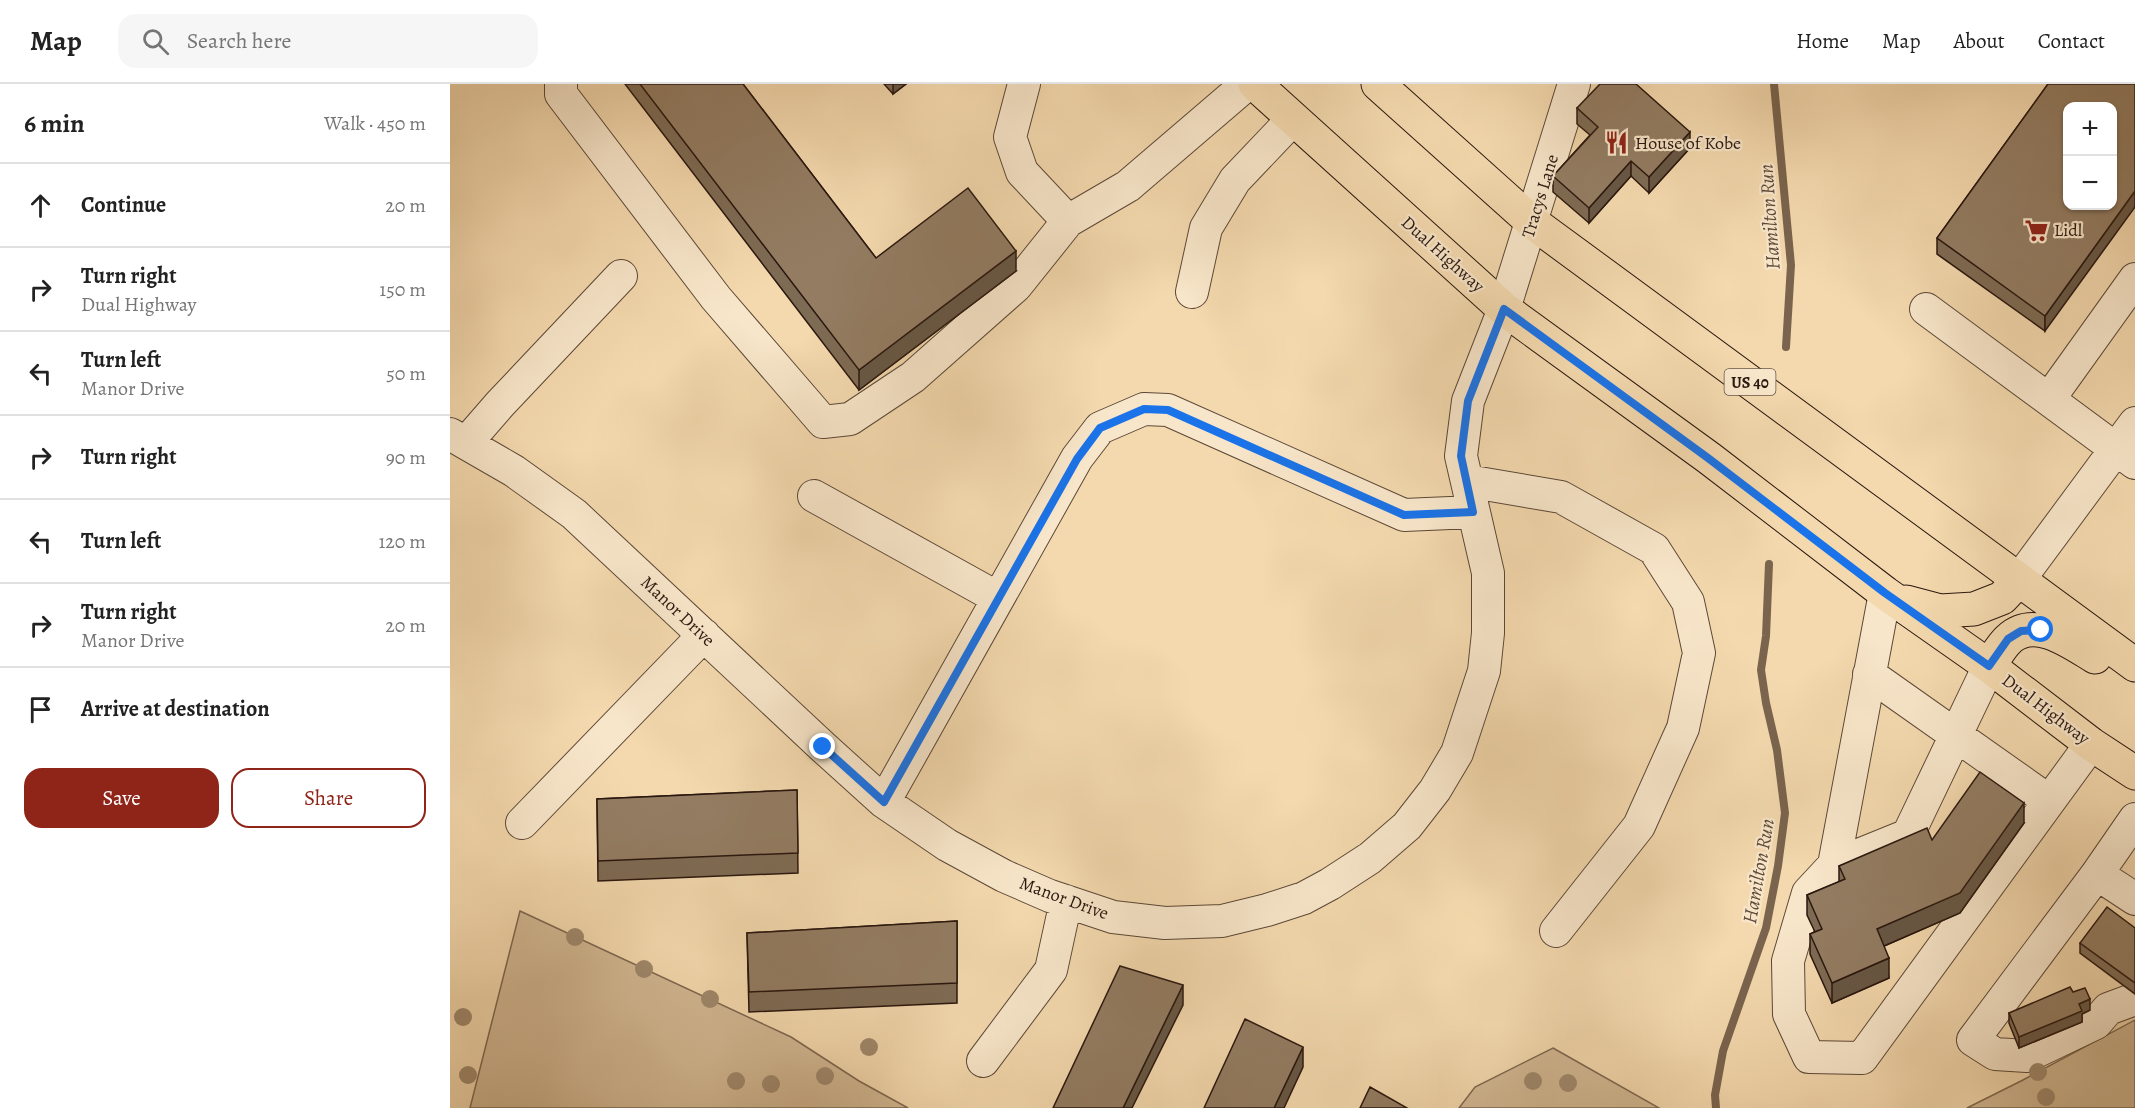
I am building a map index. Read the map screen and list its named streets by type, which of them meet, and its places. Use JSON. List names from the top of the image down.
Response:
{
  "streets": {
    "main road": ["Dual Highway", "US 40"],
    "street": ["Tracys Lane", "Manor Drive"]
  },
  "crossings": [
    ["Tracys Lane", "Dual Highway"],
    ["Tracys Lane", "US 40"],
    ["Tracys Lane", "Manor Drive"],
    ["Dual Highway", "Manor Drive"]
  ],
  "water": ["Hamilton Run"],
  "places": {
    "restaurant": ["House of Kobe"],
    "supermarket": ["Lidl"]
  },
  "page": {
    "header": "Map",
    "search": "Search here",
    "nav": [
      "Home",
      "Map",
      "About",
      "Contact"
    ],
    "heading": ["6 min", "Walk · 450 m"],
    "map_buttons": ["+", "−"],
    "list": [
      ["Continue", "20 m"],
      ["Turn right", "Dual Highway", "150 m"],
      ["Turn left", "Manor Drive", "50 m"],
      ["Turn right", "90 m"],
      ["Turn left", "120 m"],
      ["Turn right", "Manor Drive", "20 m"],
      "Arrive at destination"
    ],
    "buttons": ["Save", "Share"]
  }
}
